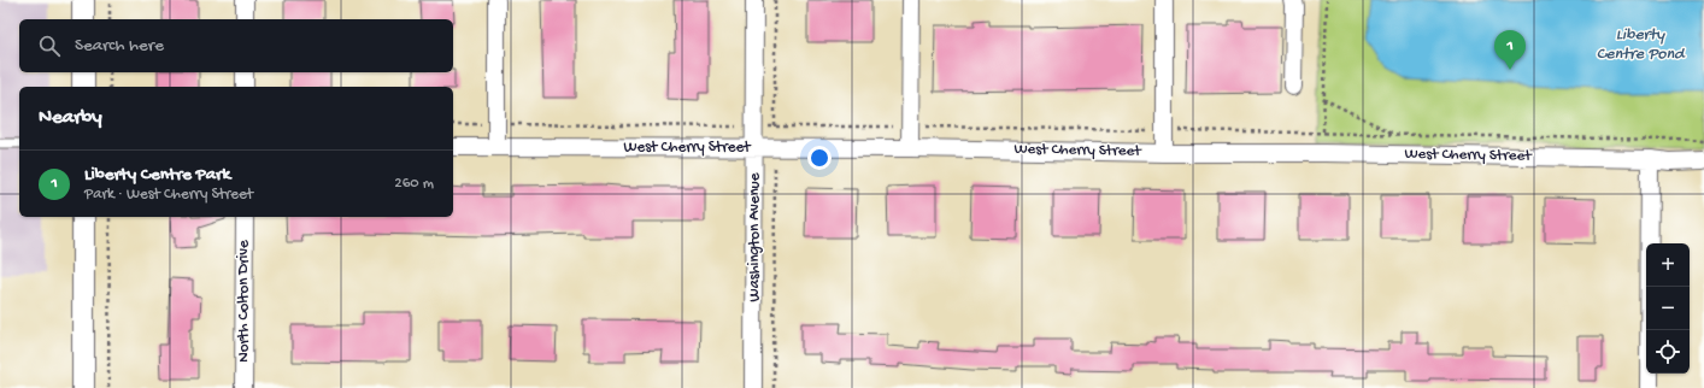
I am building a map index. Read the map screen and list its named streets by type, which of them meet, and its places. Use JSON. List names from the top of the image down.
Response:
{
  "streets": {
    "street": ["West Cherry Street", "Washington Avenue", "North Colton Drive"]
  },
  "crossings": [
    ["West Cherry Street", "Washington Avenue"]
  ],
  "water": ["Liberty Centre Pond"],
  "page": {
    "search": "Search here",
    "pins": "1",
    "heading": "Nearby",
    "list": [
      {
        "mark": "1",
        "name": "Liberty Centre Park",
        "note": "Park · West Cherry Street",
        "value": "260 m"
      }
    ],
    "map_buttons": ["+", "−"]
  }
}
